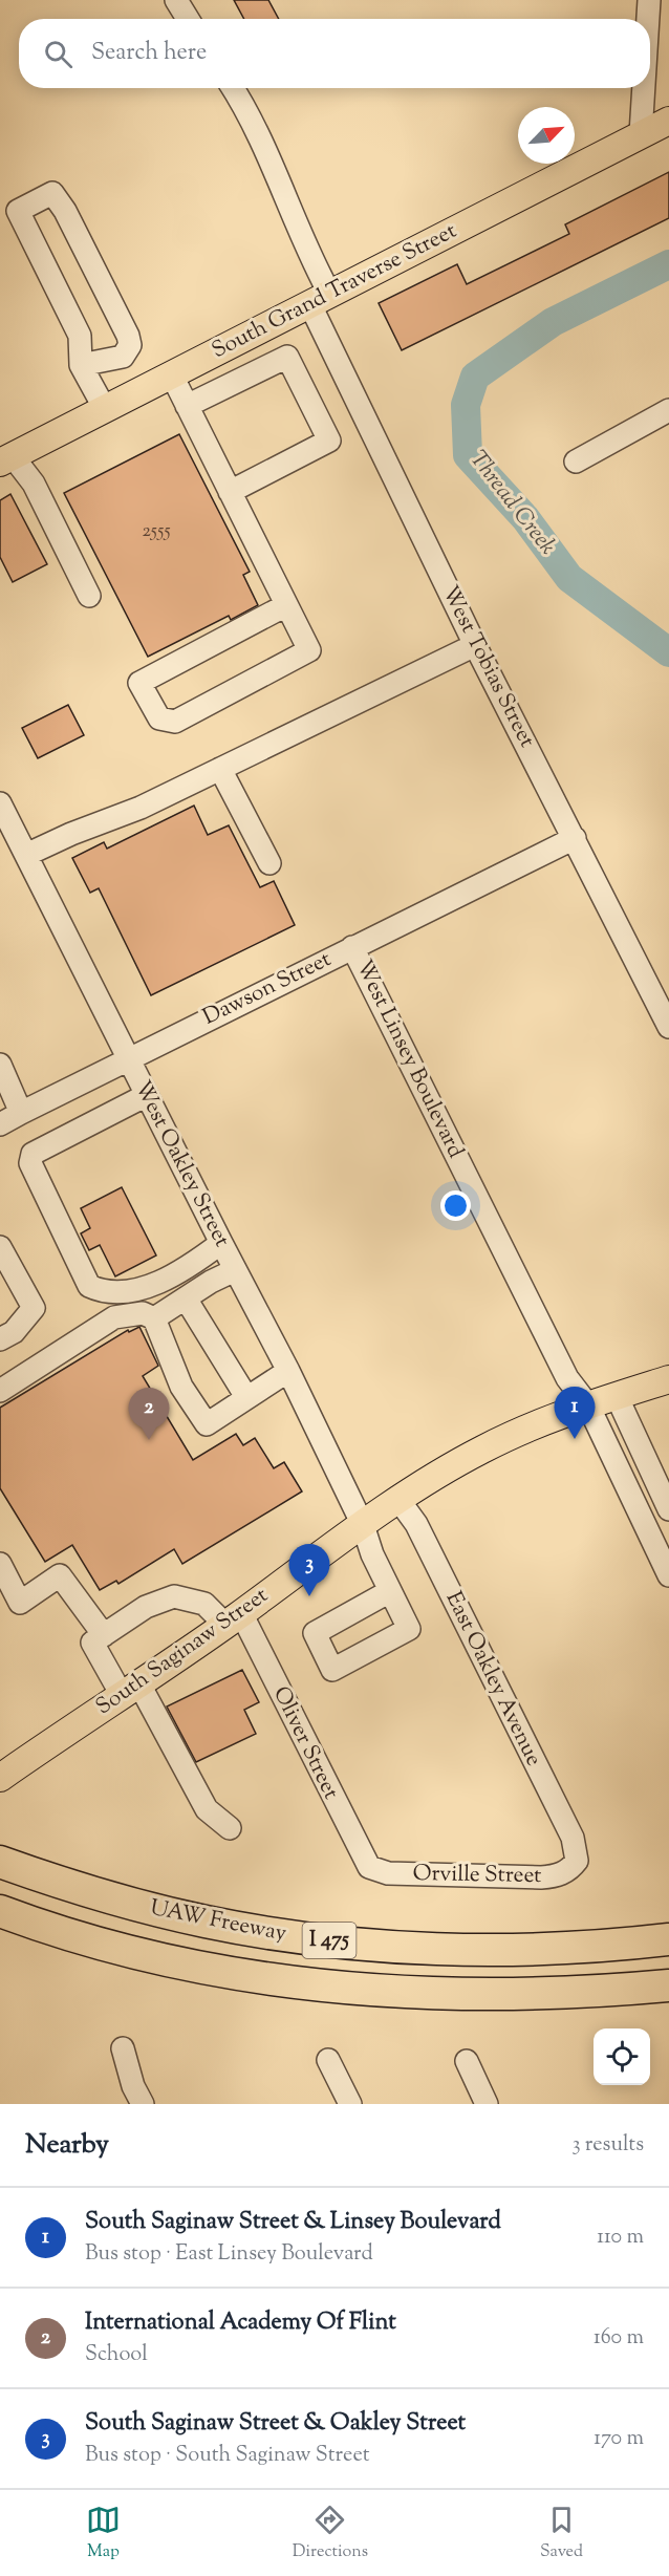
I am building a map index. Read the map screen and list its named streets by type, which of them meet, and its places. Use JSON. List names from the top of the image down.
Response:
{
  "streets": {
    "highway": ["UAW Freeway", "I 475"],
    "main road": ["South Grand Traverse Street", "South Saginaw Street"],
    "street": [
      "West Tobias Street",
      "Dawson Street",
      "West Linsey Boulevard",
      "West Oakley Street",
      "East Oakley Avenue",
      "Oliver Street",
      "Orville Street"
    ]
  },
  "crossings": [
    ["South Grand Traverse Street", "West Tobias Street"],
    ["West Tobias Street", "Dawson Street"],
    ["Dawson Street", "West Linsey Boulevard"],
    ["Dawson Street", "West Oakley Street"],
    ["West Linsey Boulevard", "South Saginaw Street"],
    ["West Oakley Street", "South Saginaw Street"],
    ["South Saginaw Street", "East Oakley Avenue"],
    ["South Saginaw Street", "Oliver Street"],
    ["East Oakley Avenue", "Orville Street"],
    ["Oliver Street", "Orville Street"]
  ],
  "water": ["Thread Creek"],
  "house_numbers": ["2555"],
  "north": "top right",
  "page": {
    "search": "Search here",
    "pins": ["1", "2", "3"],
    "heading": ["Nearby", "3 results"],
    "list": [
      {
        "mark": "1",
        "name": "South Saginaw Street & Linsey Boulevard",
        "note": "Bus stop · East Linsey Boulevard",
        "value": "110 m"
      },
      {
        "mark": "2",
        "name": "International Academy Of Flint",
        "note": "School",
        "value": "160 m"
      },
      {
        "mark": "3",
        "name": "South Saginaw Street & Oakley Street",
        "note": "Bus stop · South Saginaw Street",
        "value": "170 m"
      }
    ],
    "nav": ["Map", "Directions", "Saved"]
  }
}
